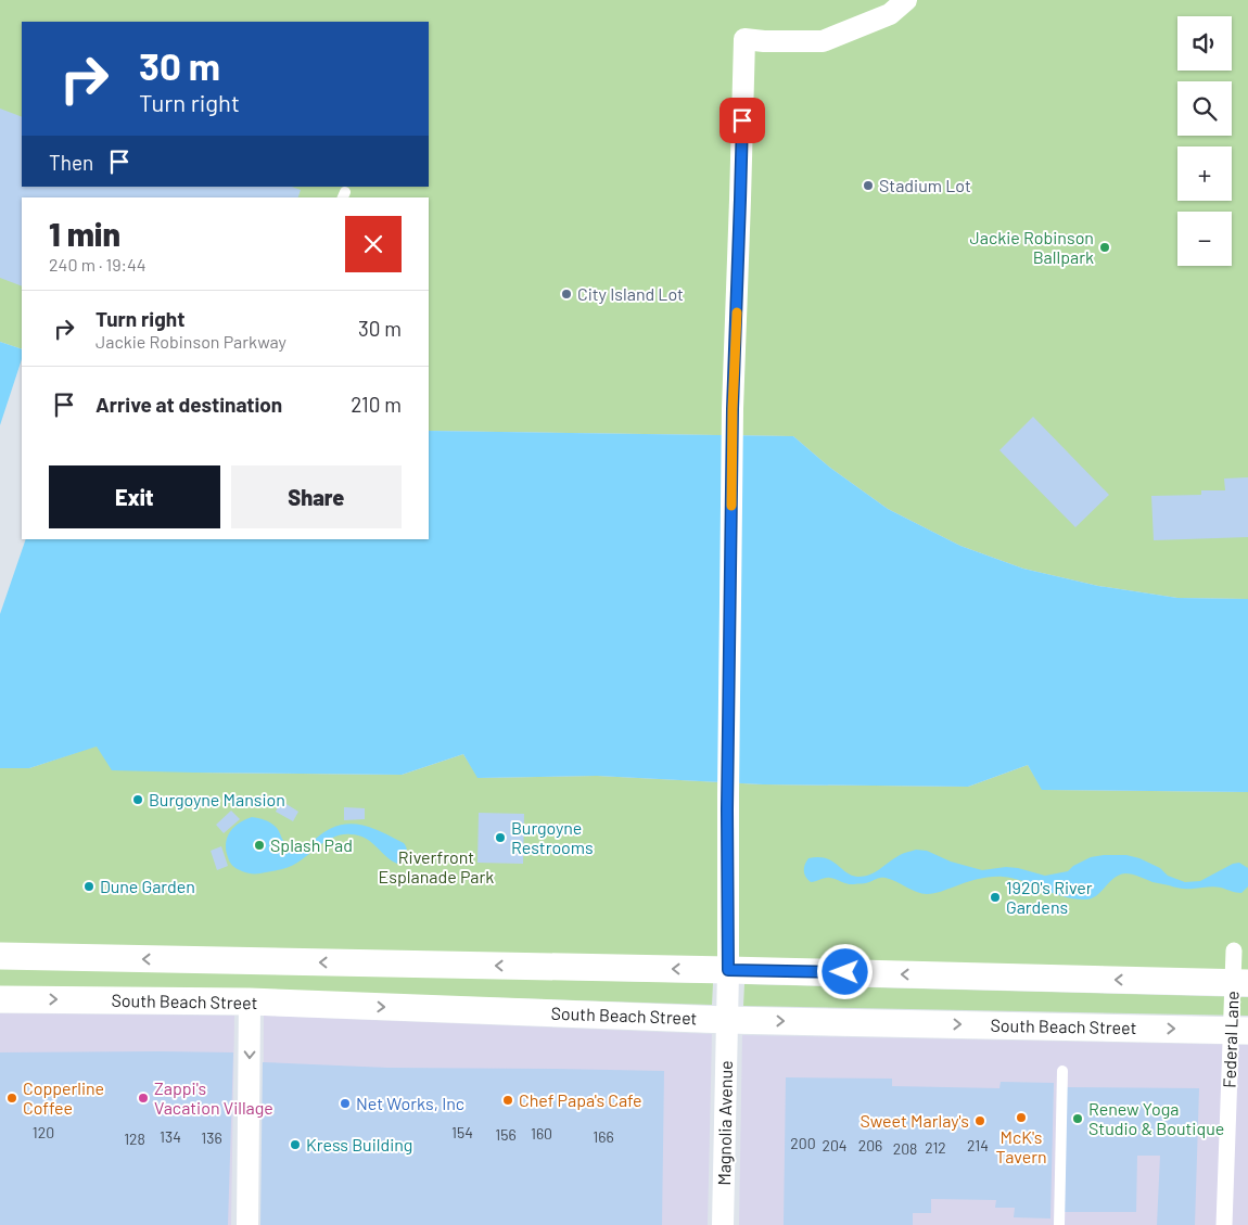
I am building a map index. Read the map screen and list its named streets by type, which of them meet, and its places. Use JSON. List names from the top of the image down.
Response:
{
  "streets": {
    "street": ["South Beach Street", "Federal Lane", "Magnolia Avenue"]
  },
  "crossings": [
    ["South Beach Street", "Federal Lane"],
    ["South Beach Street", "Magnolia Avenue"]
  ],
  "parks": ["Riverfront Esplanade Park"],
  "places": [
    "Stadium Lot",
    "Jackie Robinson Ballpark",
    "City Island Lot",
    "Burgoyne Mansion",
    "Burgoyne Restrooms",
    "Splash Pad",
    "Dune Garden",
    "1920's River Gardens",
    "Copperline Coffee",
    "Zappi's Vacation Village",
    "Chef Papa's Cafe",
    "Net Works, Inc",
    "McK's Tavern",
    "Renew Yoga Studio & Boutique",
    "Sweet Marlay's",
    "Kress Building"
  ],
  "house_numbers": [
    "120",
    "154",
    "160",
    "156",
    "134",
    "166",
    "136",
    "128",
    "200",
    "204",
    "206",
    "214",
    "212",
    "208"
  ],
  "page": {
    "map_buttons": ["+", "−"],
    "turn": ["30 m", "Turn right"],
    "then": "Then",
    "heading": ["1 min", "240 m · 19:44"],
    "list": [
      {
        "name": "Turn right",
        "note": "Jackie Robinson Parkway",
        "value": "30 m"
      },
      {
        "name": "Arrive at destination",
        "value": "210 m"
      }
    ],
    "buttons": ["Exit", "Share"]
  }
}
